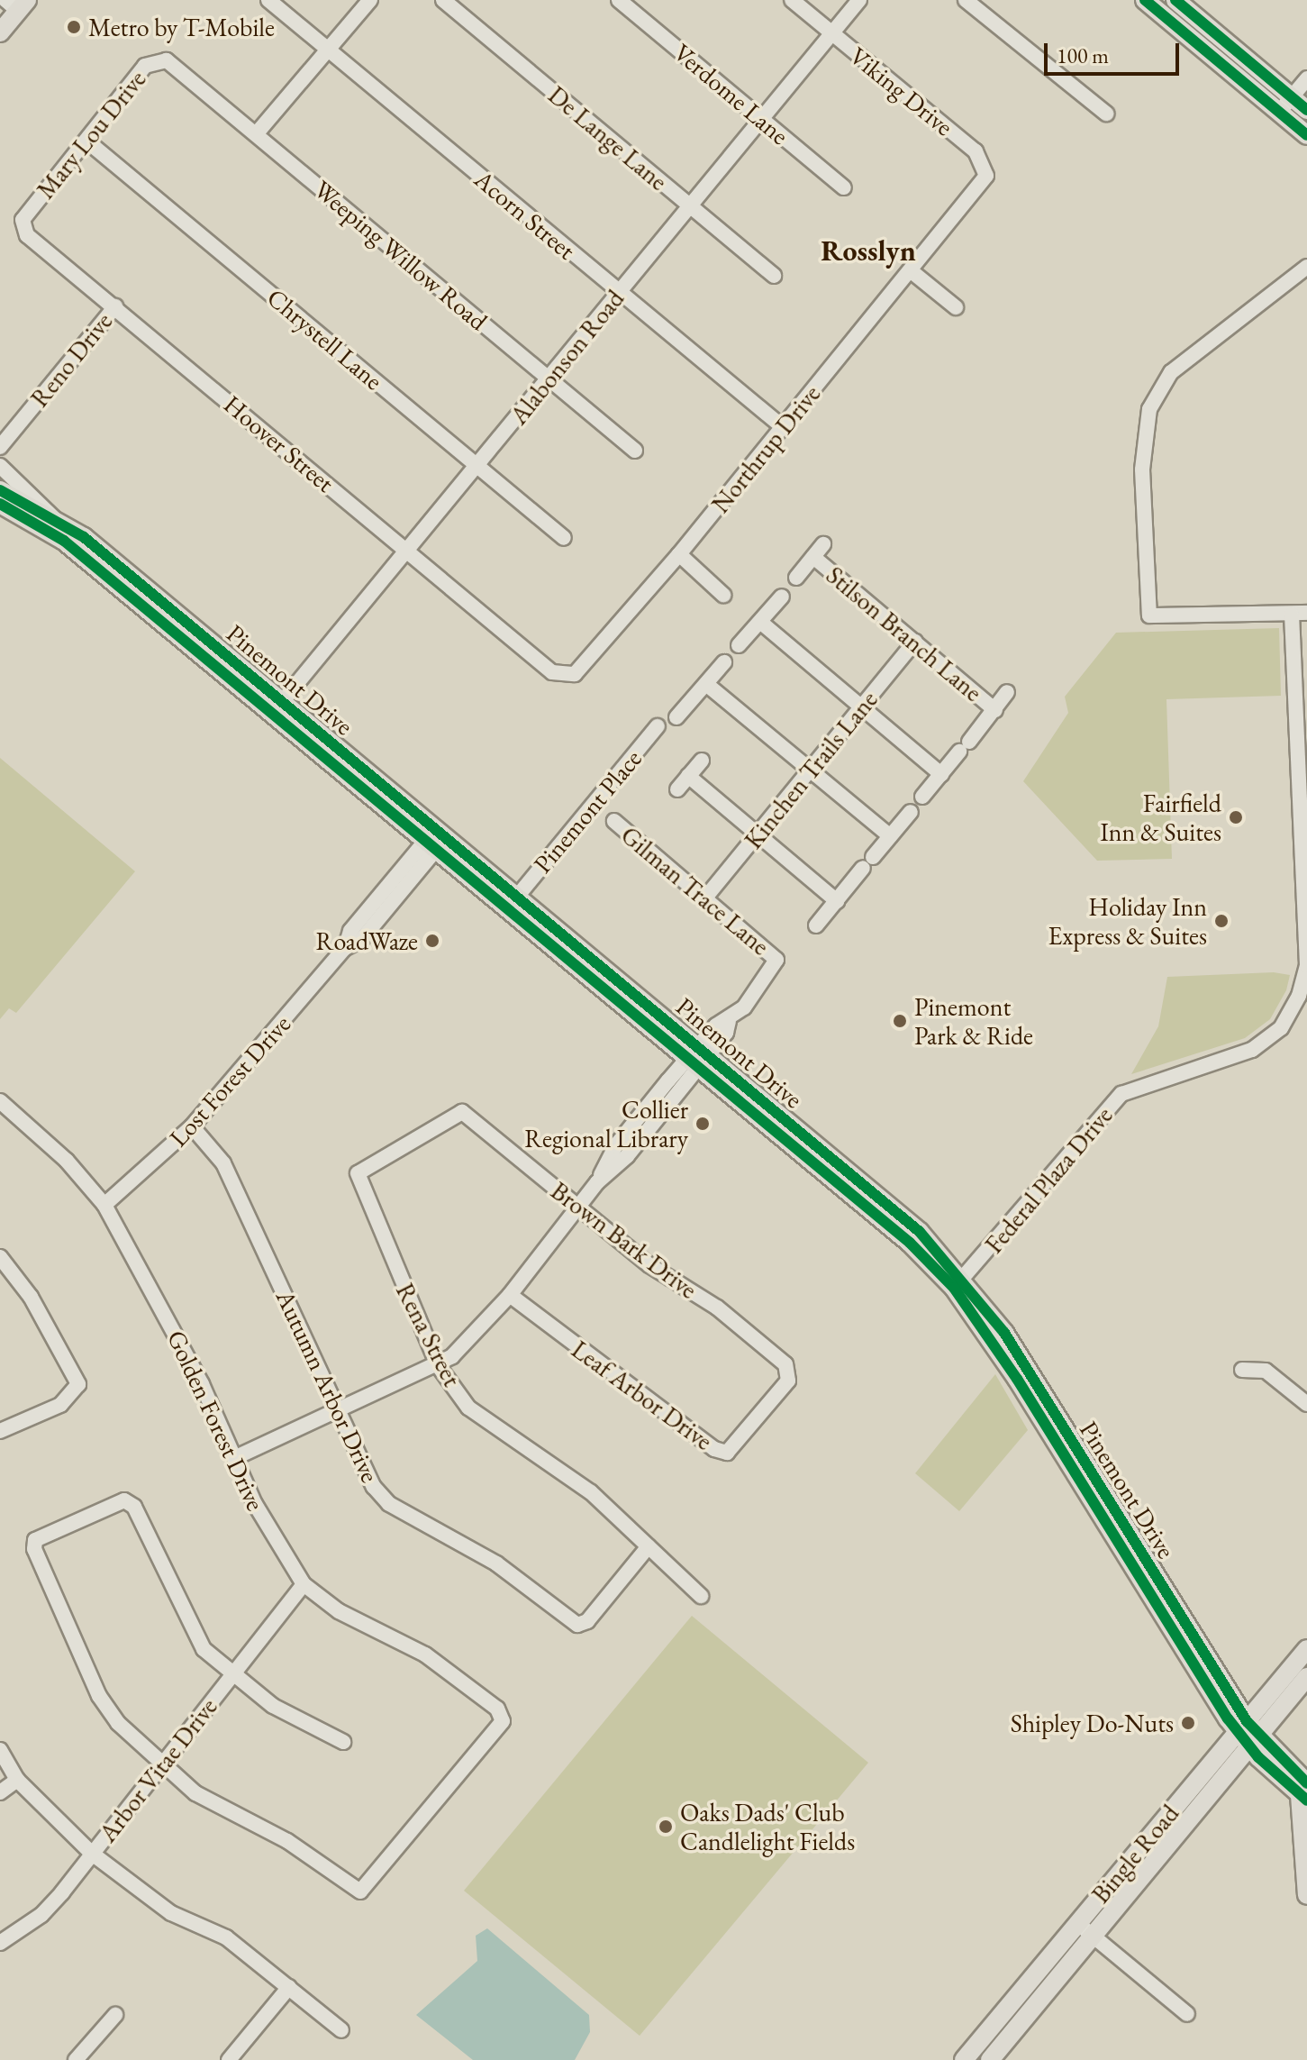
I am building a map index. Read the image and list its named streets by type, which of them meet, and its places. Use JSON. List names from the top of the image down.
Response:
{
  "streets": {
    "main road": ["Pinemont Drive", "Bingle Road"],
    "street": [
      "Viking Drive",
      "Verdome Lane",
      "Mary Lou Drive",
      "De Lange Lane",
      "Acorn Street",
      "Weeping Willow Road",
      "Chrystell Lane",
      "Alabonson Road",
      "Reno Drive",
      "Hoover Street",
      "Northrup Drive",
      "Stilson Branch Lane",
      "Kinchen Trails Lane",
      "Pinemont Place",
      "Gilman Trace Lane",
      "Lost Forest Drive",
      "Federal Plaza Drive",
      "Brown Bark Drive",
      "Rena Street",
      "Autumn Arbor Drive",
      "Leaf Arbor Drive",
      "Golden Forest Drive",
      "Arbor Vitae Drive"
    ]
  },
  "crossings": [
    ["Viking Drive", "Alabonson Road"],
    ["Viking Drive", "Northrup Drive"],
    ["Verdome Lane", "Alabonson Road"],
    ["Mary Lou Drive", "Weeping Willow Road"],
    ["Mary Lou Drive", "Chrystell Lane"],
    ["Mary Lou Drive", "Hoover Street"],
    ["De Lange Lane", "Alabonson Road"],
    ["Acorn Street", "Alabonson Road"],
    ["Acorn Street", "Northrup Drive"],
    ["Weeping Willow Road", "Alabonson Road"],
    ["Chrystell Lane", "Alabonson Road"],
    ["Alabonson Road", "Hoover Street"],
    ["Alabonson Road", "Pinemont Drive"],
    ["Reno Drive", "Hoover Street"],
    ["Hoover Street", "Northrup Drive"],
    ["Stilson Branch Lane", "Kinchen Trails Lane"],
    ["Pinemont Drive", "Pinemont Place"],
    ["Pinemont Drive", "Gilman Trace Lane"],
    ["Pinemont Drive", "Lost Forest Drive"],
    ["Pinemont Drive", "Federal Plaza Drive"],
    ["Pinemont Drive", "Bingle Road"],
    ["Kinchen Trails Lane", "Gilman Trace Lane"],
    ["Lost Forest Drive", "Autumn Arbor Drive"],
    ["Lost Forest Drive", "Golden Forest Drive"],
    ["Brown Bark Drive", "Rena Street"],
    ["Brown Bark Drive", "Leaf Arbor Drive"],
    ["Rena Street", "Autumn Arbor Drive"],
    ["Golden Forest Drive", "Arbor Vitae Drive"]
  ],
  "districts": ["Rosslyn"],
  "places": [
    "Metro by T-Mobile",
    "Fairfield Inn & Suites",
    "Holiday Inn Express & Suites",
    "RoadWaze",
    "Pinemont Park & Ride",
    "Collier Regional Library",
    "Shipley Do-Nuts",
    "Oaks Dads' Club Candlelight Fields"
  ],
  "scale_bar": "100 m"
}
